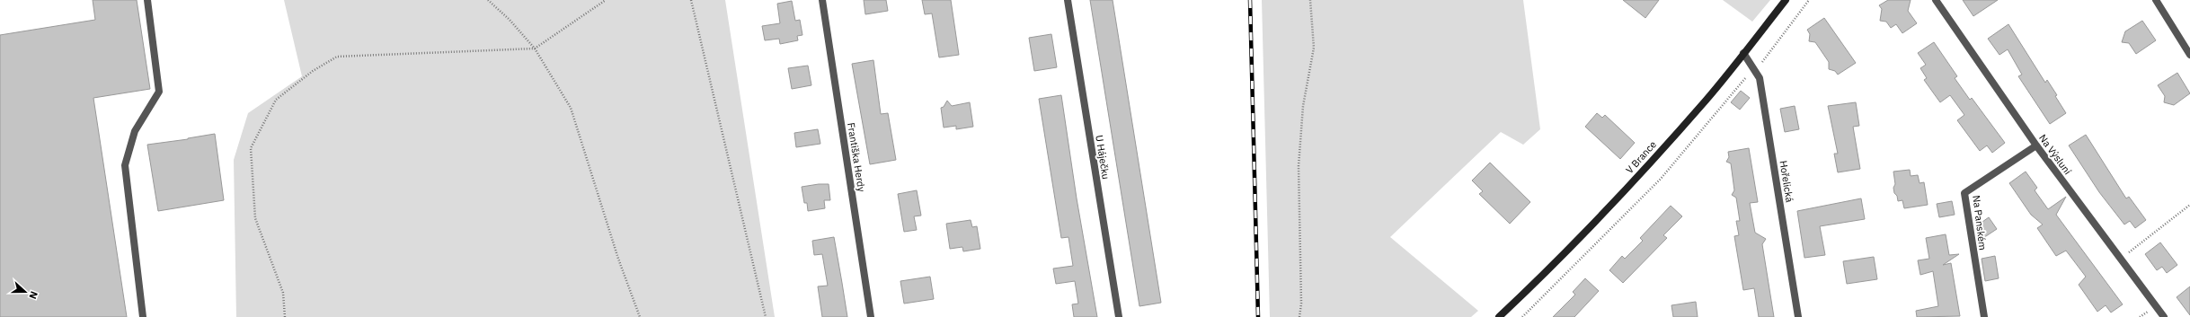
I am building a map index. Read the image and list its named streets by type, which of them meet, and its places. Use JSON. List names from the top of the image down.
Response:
{
  "streets": {
    "main road": ["V Brance"],
    "street": [
      "Na Výsluní",
      "Františka Herdy",
      "U Háječku",
      "Hořelická",
      "Na Panském"
    ]
  },
  "crossings": [
    ["Na Výsluní", "Na Panském"],
    ["V Brance", "Hořelická"]
  ],
  "north": "right"
}
